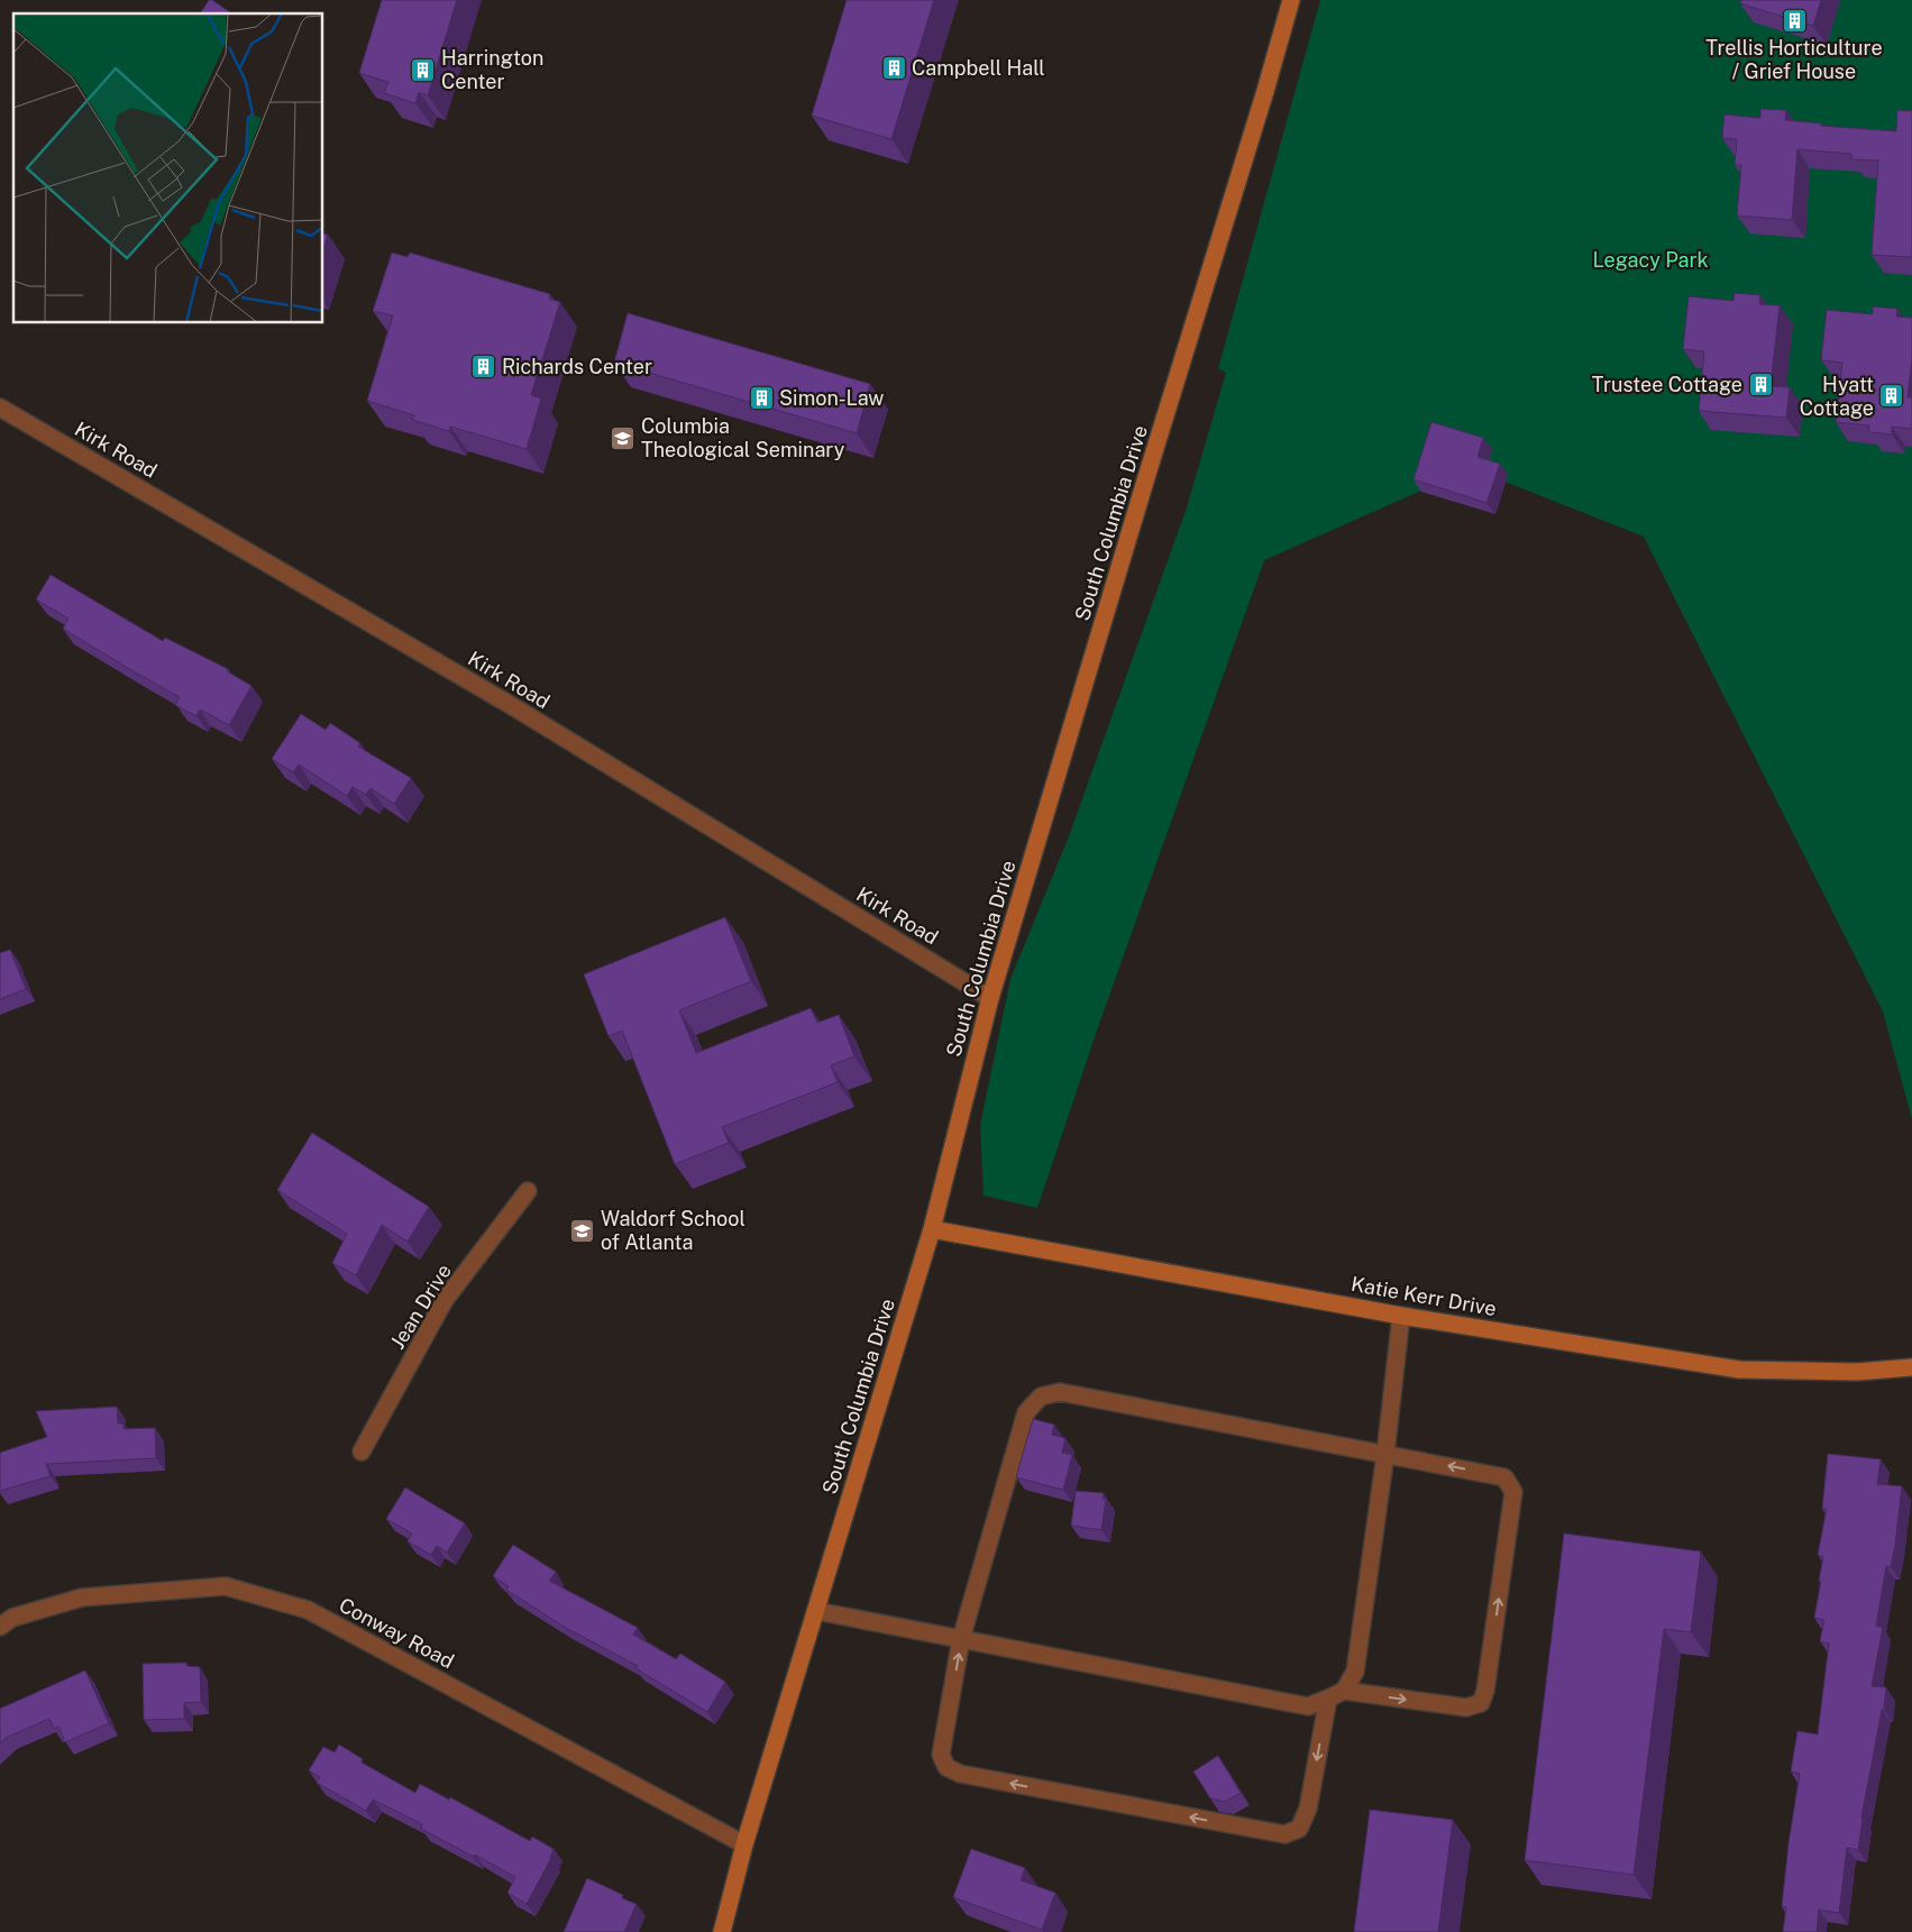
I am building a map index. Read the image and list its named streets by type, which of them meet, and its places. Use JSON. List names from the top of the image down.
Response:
{
  "streets": {
    "main road": ["South Columbia Drive", "Katie Kerr Drive"],
    "street": ["Kirk Road", "Jean Drive", "Conway Road"]
  },
  "crossings": [
    ["Kirk Road", "South Columbia Drive"],
    ["South Columbia Drive", "Katie Kerr Drive"],
    ["South Columbia Drive", "Conway Road"]
  ],
  "parks": ["Legacy Park"],
  "places": {
    "building": [
      "Trellis Horticulture / Grief House",
      "Campbell Hall",
      "Harrington Center",
      "Richards Center",
      "Trustee Cottage",
      "Hyatt Cottage",
      "Simon-Law"
    ],
    "school or university": ["Columbia Theological Seminary", "Waldorf School of Atlanta"]
  }
}
